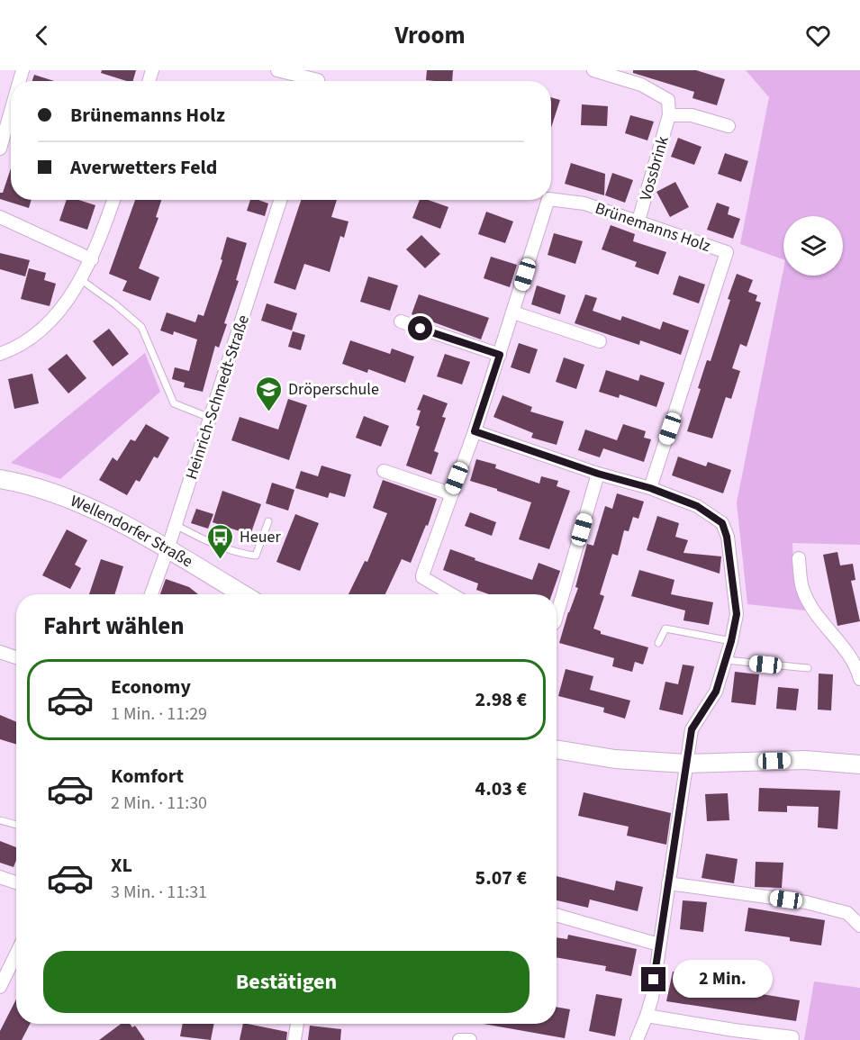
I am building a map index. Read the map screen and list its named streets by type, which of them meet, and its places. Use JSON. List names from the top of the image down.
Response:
{
  "streets": {
    "street": [
      "Vossbrink",
      "Brünemanns Holz",
      "Heinrich-Schmedt-Straße",
      "Wellendorfer Straße"
    ]
  },
  "crossings": [
    ["Vossbrink", "Brünemanns Holz"],
    ["Heinrich-Schmedt-Straße", "Wellendorfer Straße"]
  ],
  "places": {
    "school or university": ["Dröperschule"],
    "bus stop": ["Heuer"]
  },
  "page": {
    "header": "Vroom",
    "banner": ["Brünemanns Holz", "Averwetters Feld"],
    "heading": "Fahrt wählen",
    "list": [
      {
        "name": "Economy",
        "note": "1 Min. · 11:29",
        "value": "2.98 €"
      },
      {
        "name": "Komfort",
        "note": "2 Min. · 11:30",
        "value": "4.03 €"
      },
      {
        "name": "XL",
        "note": "3 Min. · 11:31",
        "value": "5.07 €"
      }
    ],
    "buttons": "Bestätigen",
    "bubble": "2 Min."
  }
}
